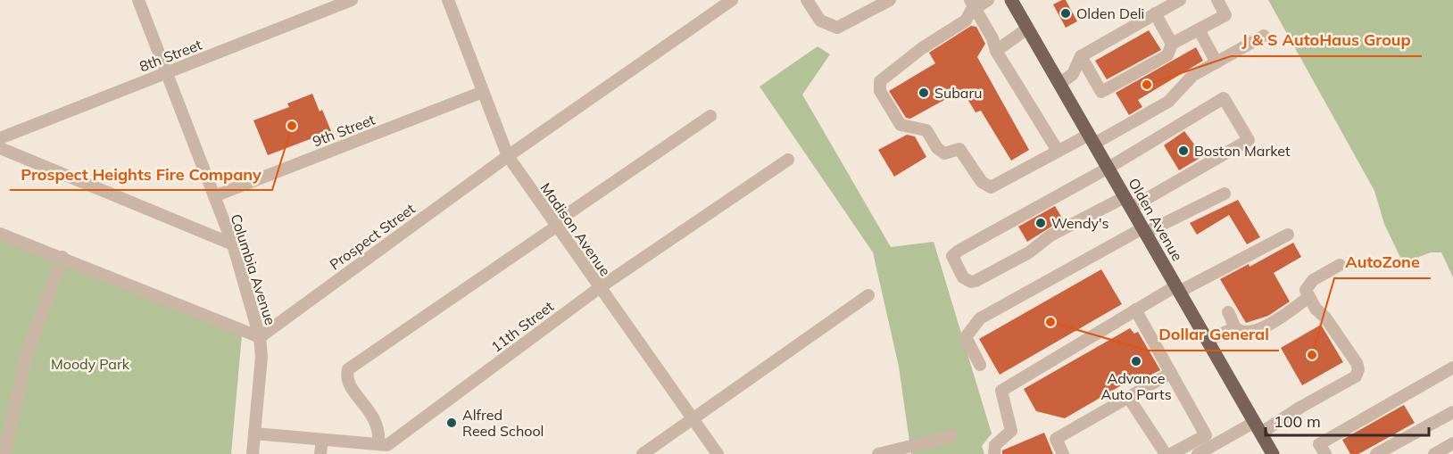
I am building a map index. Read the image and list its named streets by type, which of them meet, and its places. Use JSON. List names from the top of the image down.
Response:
{
  "streets": {
    "main road": ["Olden Avenue"],
    "street": [
      "8th Street",
      "9th Street",
      "Madison Avenue",
      "Prospect Street",
      "Columbia Avenue",
      "11th Street"
    ]
  },
  "crossings": [
    ["8th Street", "Columbia Avenue"],
    ["9th Street", "Madison Avenue"],
    ["9th Street", "Columbia Avenue"],
    ["Madison Avenue", "Prospect Street"],
    ["Madison Avenue", "11th Street"],
    ["Prospect Street", "Columbia Avenue"],
    ["Columbia Avenue", "11th Street"]
  ],
  "parks": ["Moody Park"],
  "places": [
    "Olden Deli",
    "J & S AutoHaus Group",
    "Subaru",
    "Prospect Heights Fire Company",
    "Boston Market",
    "Wendy's",
    "Dollar General",
    "AutoZone",
    "Advance Auto Parts",
    "Alfred Reed School"
  ],
  "scale_bar": "100 m"
}
